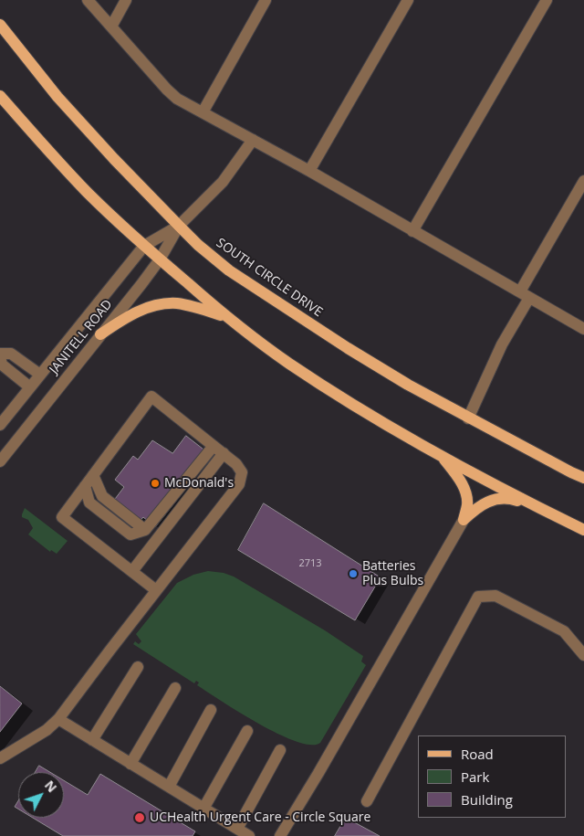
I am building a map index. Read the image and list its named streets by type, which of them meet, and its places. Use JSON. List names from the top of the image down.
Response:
{
  "streets": {
    "main road": ["SOUTH CIRCLE DRIVE"],
    "street": ["JANITELL ROAD"]
  },
  "crossings": [
    ["SOUTH CIRCLE DRIVE", "JANITELL ROAD"]
  ],
  "places": ["McDonald's", "Batteries Plus Bulbs", "UCHealth Urgent Care - Circle Square"],
  "house_numbers": ["2713"],
  "legend": ["Road", "Park", "Building"],
  "north": "top right"
}
